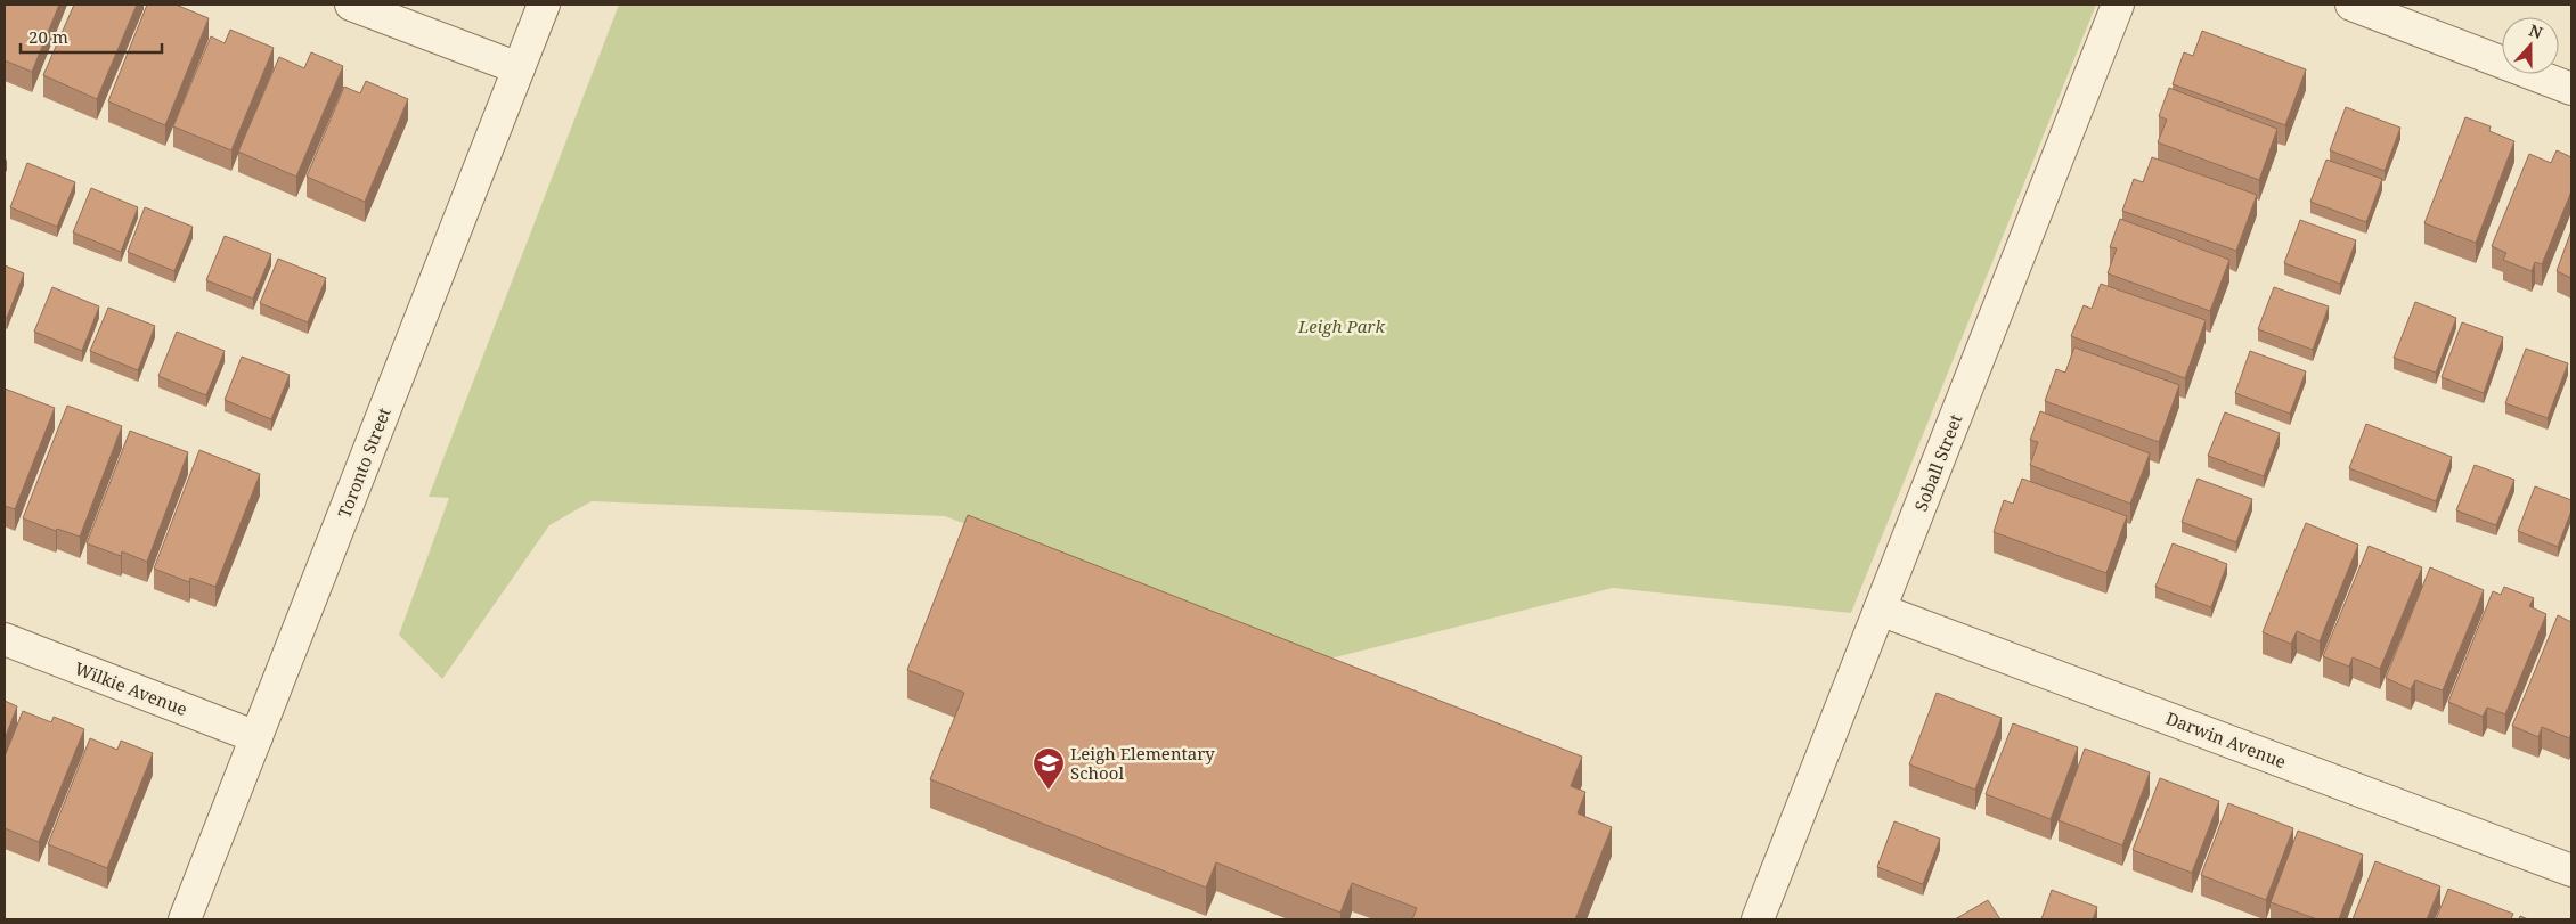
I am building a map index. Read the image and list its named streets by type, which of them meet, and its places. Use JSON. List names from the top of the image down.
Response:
{
  "streets": {
    "street": [
      "Toronto Street",
      "Soball Street",
      "Wilkie Avenue",
      "Darwin Avenue"
    ]
  },
  "crossings": [
    ["Toronto Street", "Wilkie Avenue"],
    ["Soball Street", "Darwin Avenue"]
  ],
  "parks": ["Leigh Park"],
  "places": {
    "school or university": ["Leigh Elementary School"]
  },
  "scale_bar": "20 m",
  "north": "top"
}
